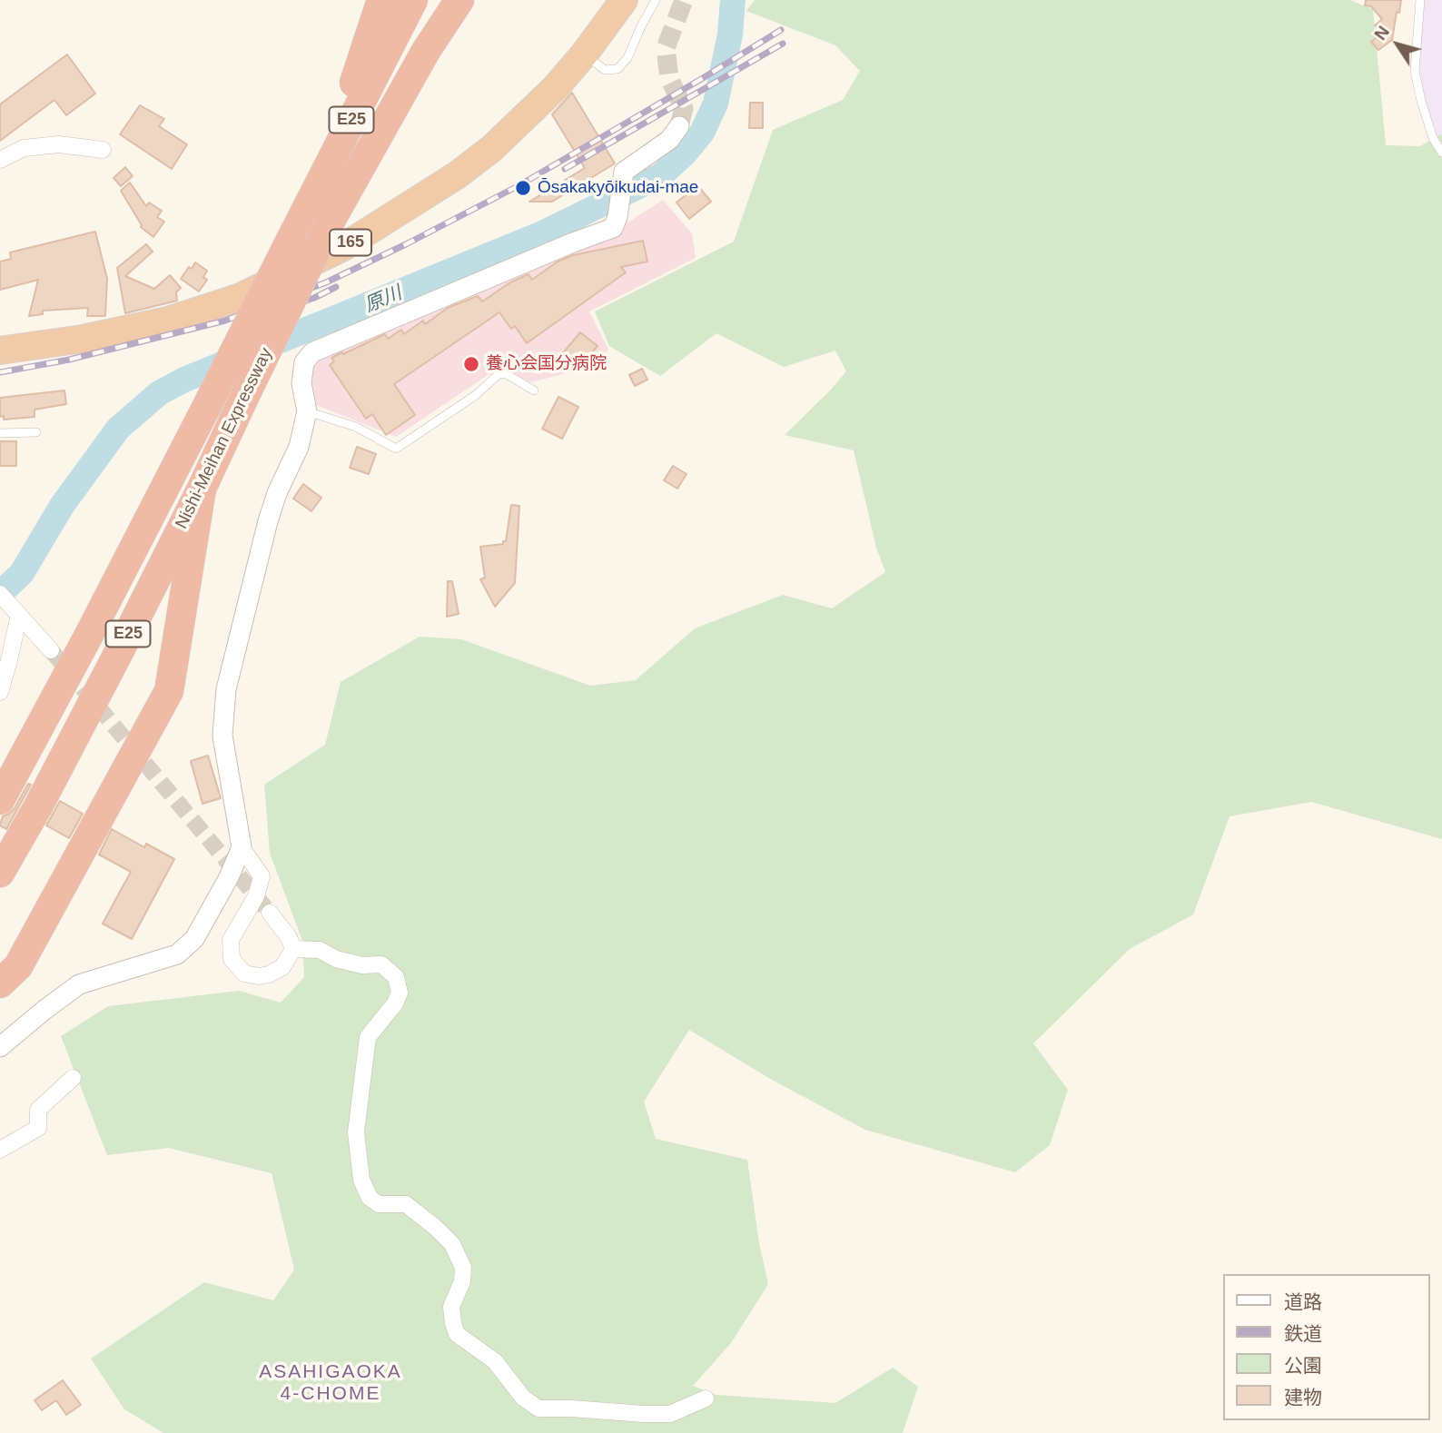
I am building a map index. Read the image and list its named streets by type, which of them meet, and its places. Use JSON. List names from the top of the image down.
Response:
{
  "streets": {
    "highway": ["E25", "165", "Nishi-Meihan Expressway"]
  },
  "districts": ["ASAHIGAOKA 4-CHOME"],
  "water": ["原川"],
  "places": ["Ōsakakyōikudai-mae", "養心会国分病院"],
  "legend": [
    "道路",
    "鉄道",
    "公園",
    "建物"
  ],
  "north": "top left"
}
